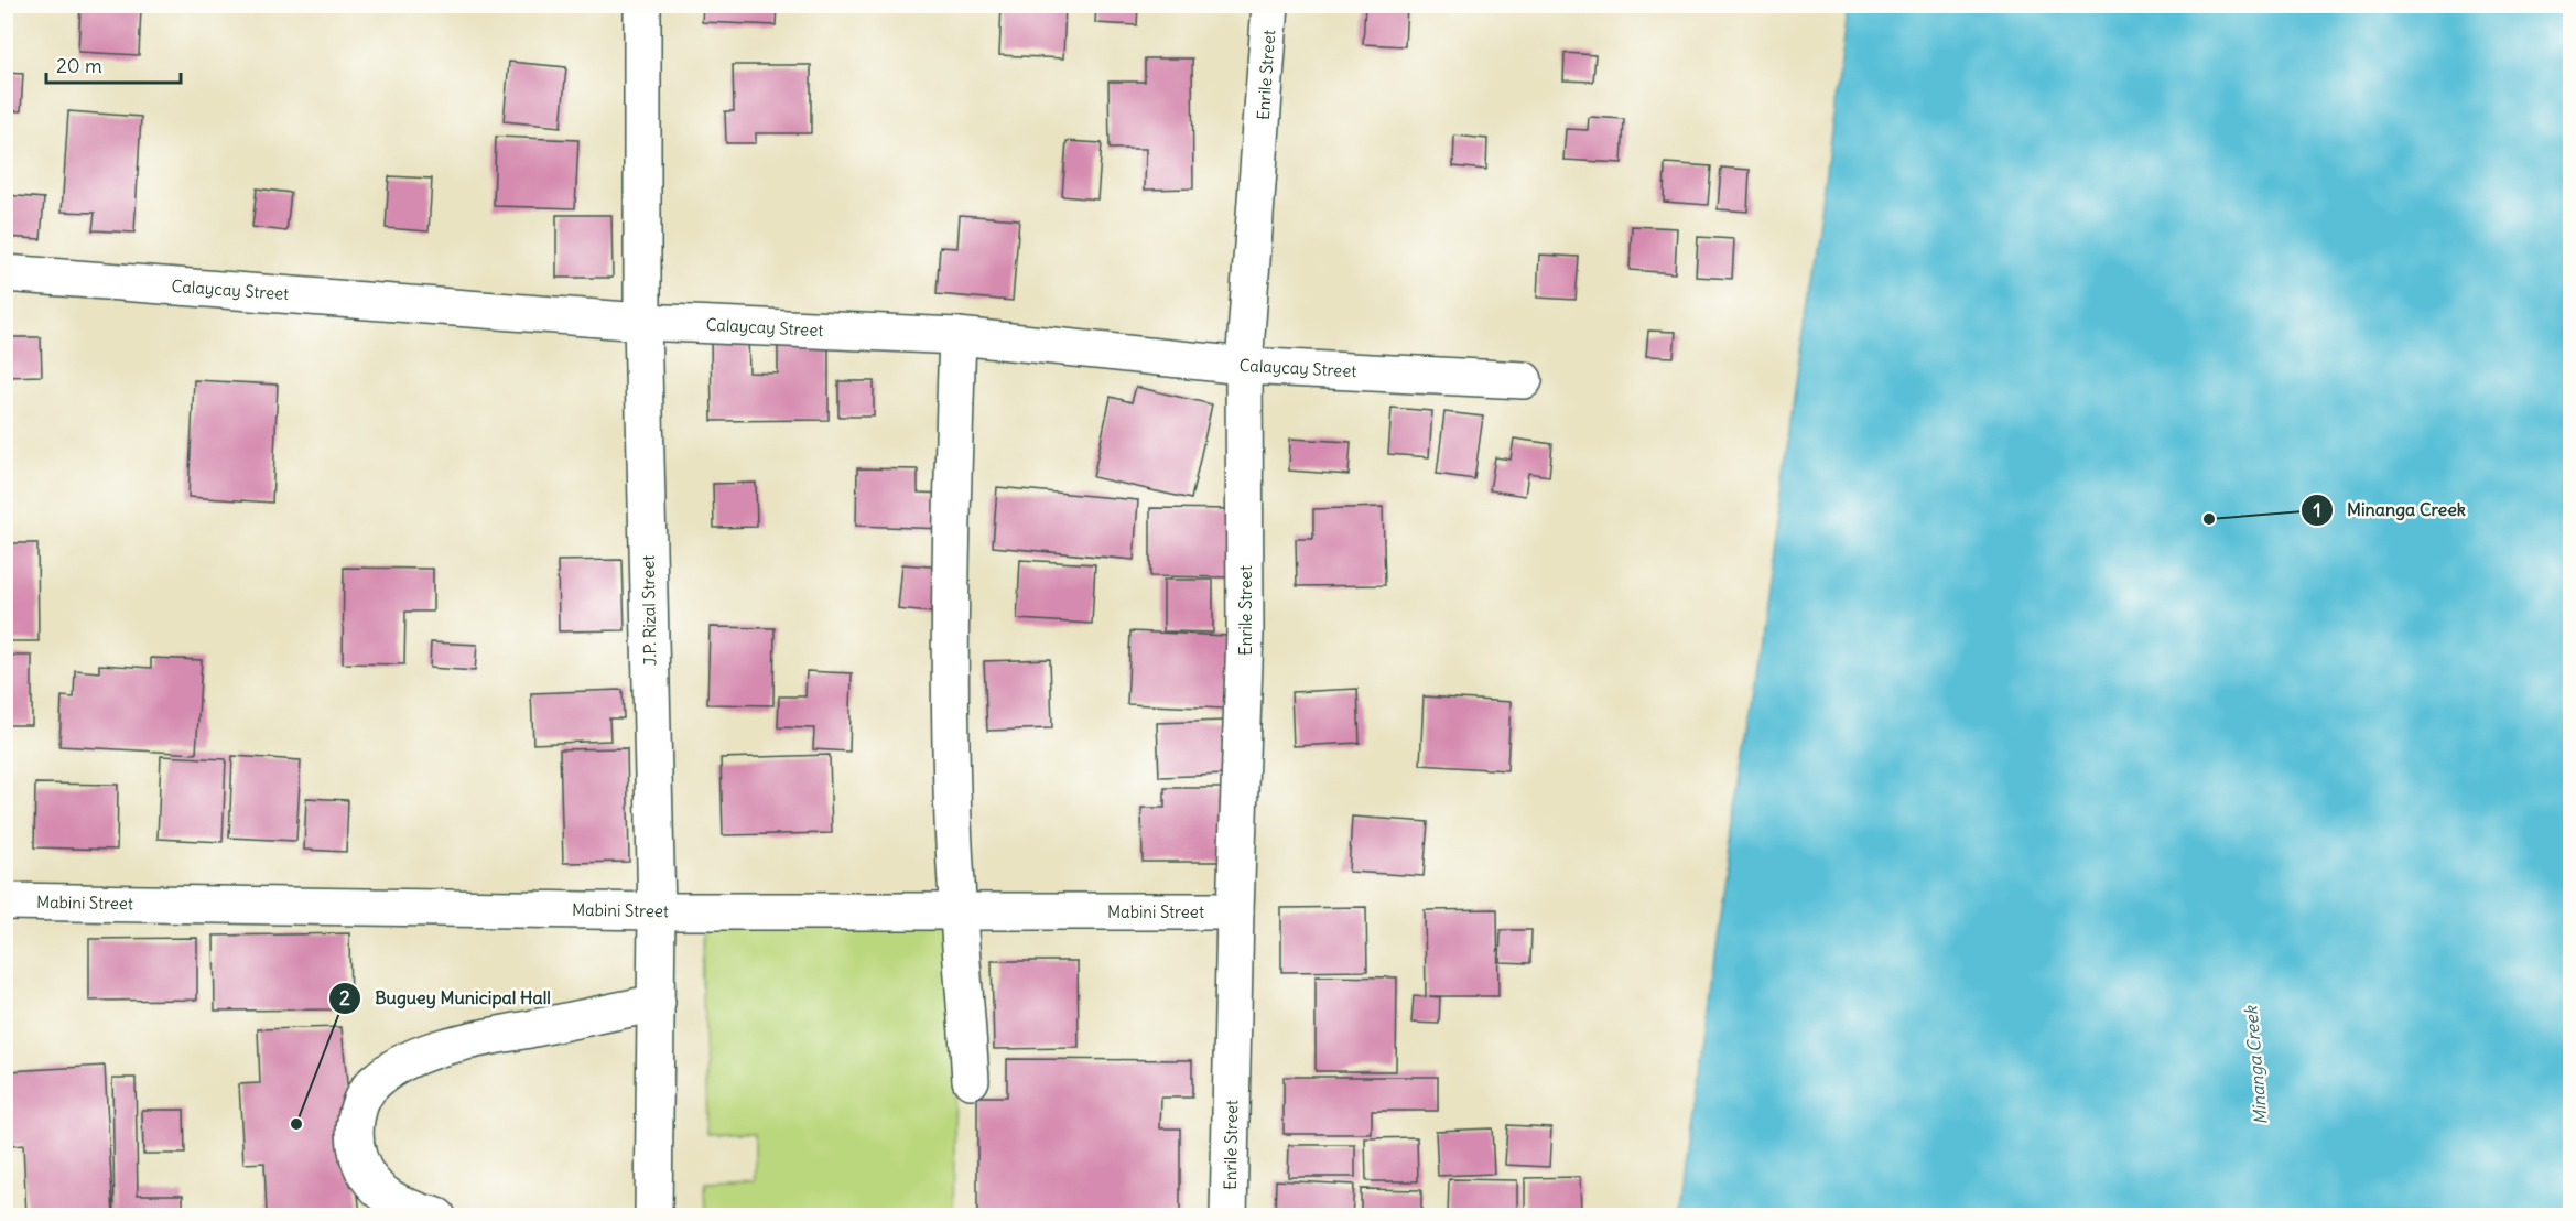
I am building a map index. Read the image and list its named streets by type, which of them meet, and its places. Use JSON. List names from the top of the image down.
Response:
{
  "streets": {
    "street": [
      "Enrile Street",
      "Calaycay Street",
      "J.P. Rizal Street",
      "Mabini Street"
    ]
  },
  "crossings": [
    ["Enrile Street", "Calaycay Street"],
    ["Enrile Street", "Mabini Street"],
    ["Calaycay Street", "J.P. Rizal Street"],
    ["J.P. Rizal Street", "Mabini Street"]
  ],
  "water": ["Minanga Creek"],
  "places": ["Minanga Creek", "Buguey Municipal Hall"],
  "scale_bar": "20 m"
}
